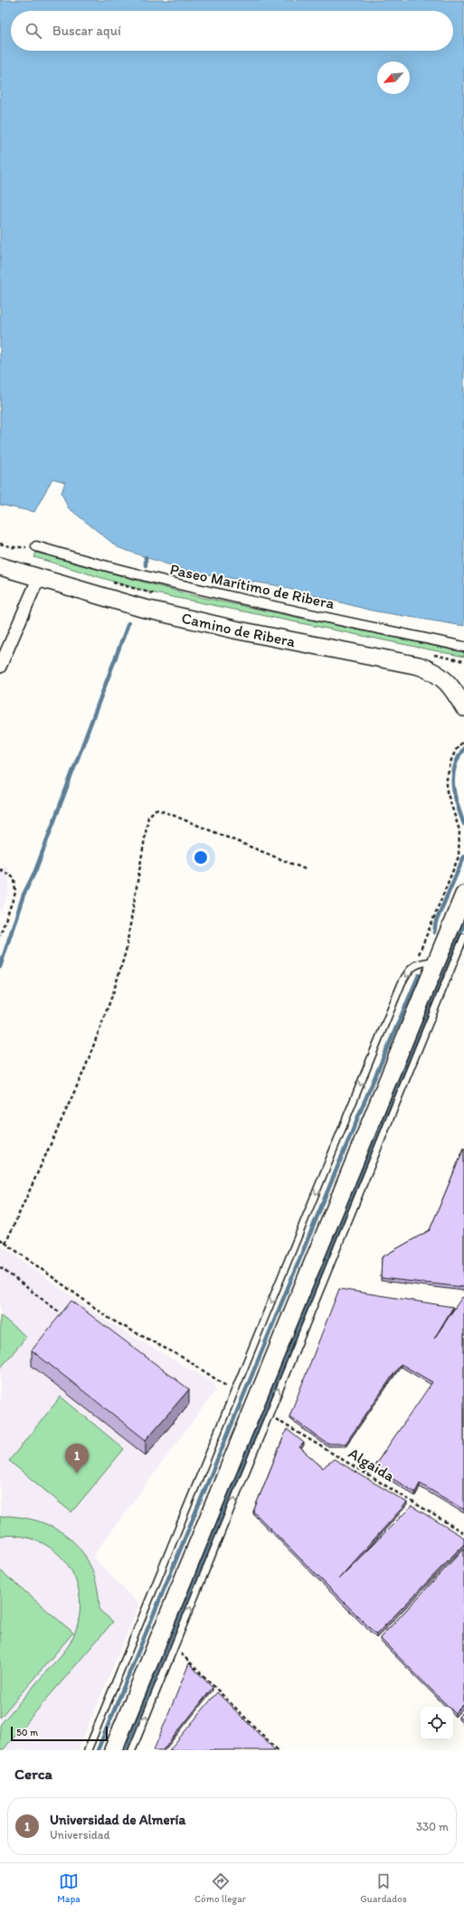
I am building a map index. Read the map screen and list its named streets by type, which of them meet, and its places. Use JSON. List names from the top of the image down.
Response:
{
  "streets": {
    "main road": ["Camino de Ribera"],
    "street": ["Paseo Marítimo de Ribera"],
    "path": ["Algaida"]
  },
  "scale_bar": "50 m",
  "north": "bottom left",
  "page": {
    "search": "Buscar aquí",
    "pins": "1",
    "scale": "50 m",
    "heading": "Cerca",
    "list": [
      {
        "mark": "1",
        "name": "Universidad de Almería",
        "note": "Universidad",
        "value": "330 m"
      }
    ],
    "nav": ["Mapa", "Cómo llegar", "Guardados"]
  }
}
